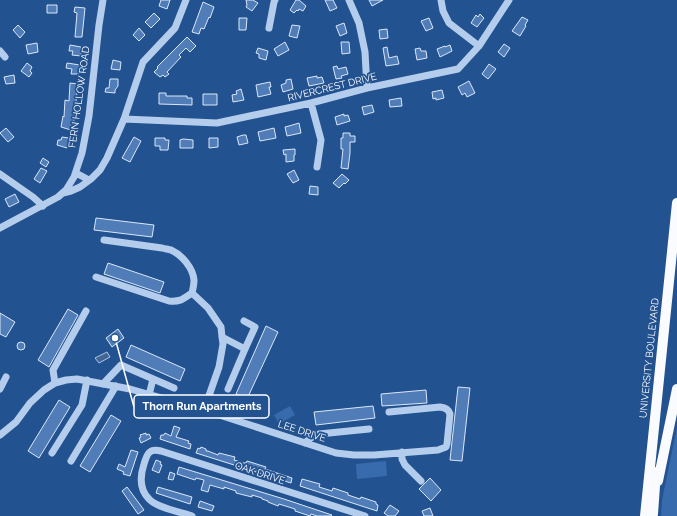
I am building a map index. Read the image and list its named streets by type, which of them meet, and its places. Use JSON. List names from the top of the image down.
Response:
{
  "streets": {
    "main road": ["UNIVERSITY BOULEVARD"],
    "street": [
      "RIVERCREST DRIVE",
      "FERN HOLLOW ROAD",
      "LEE DRIVE",
      "OAK DRIVE"
    ]
  },
  "places": ["Thorn Run Apartments"]
}
